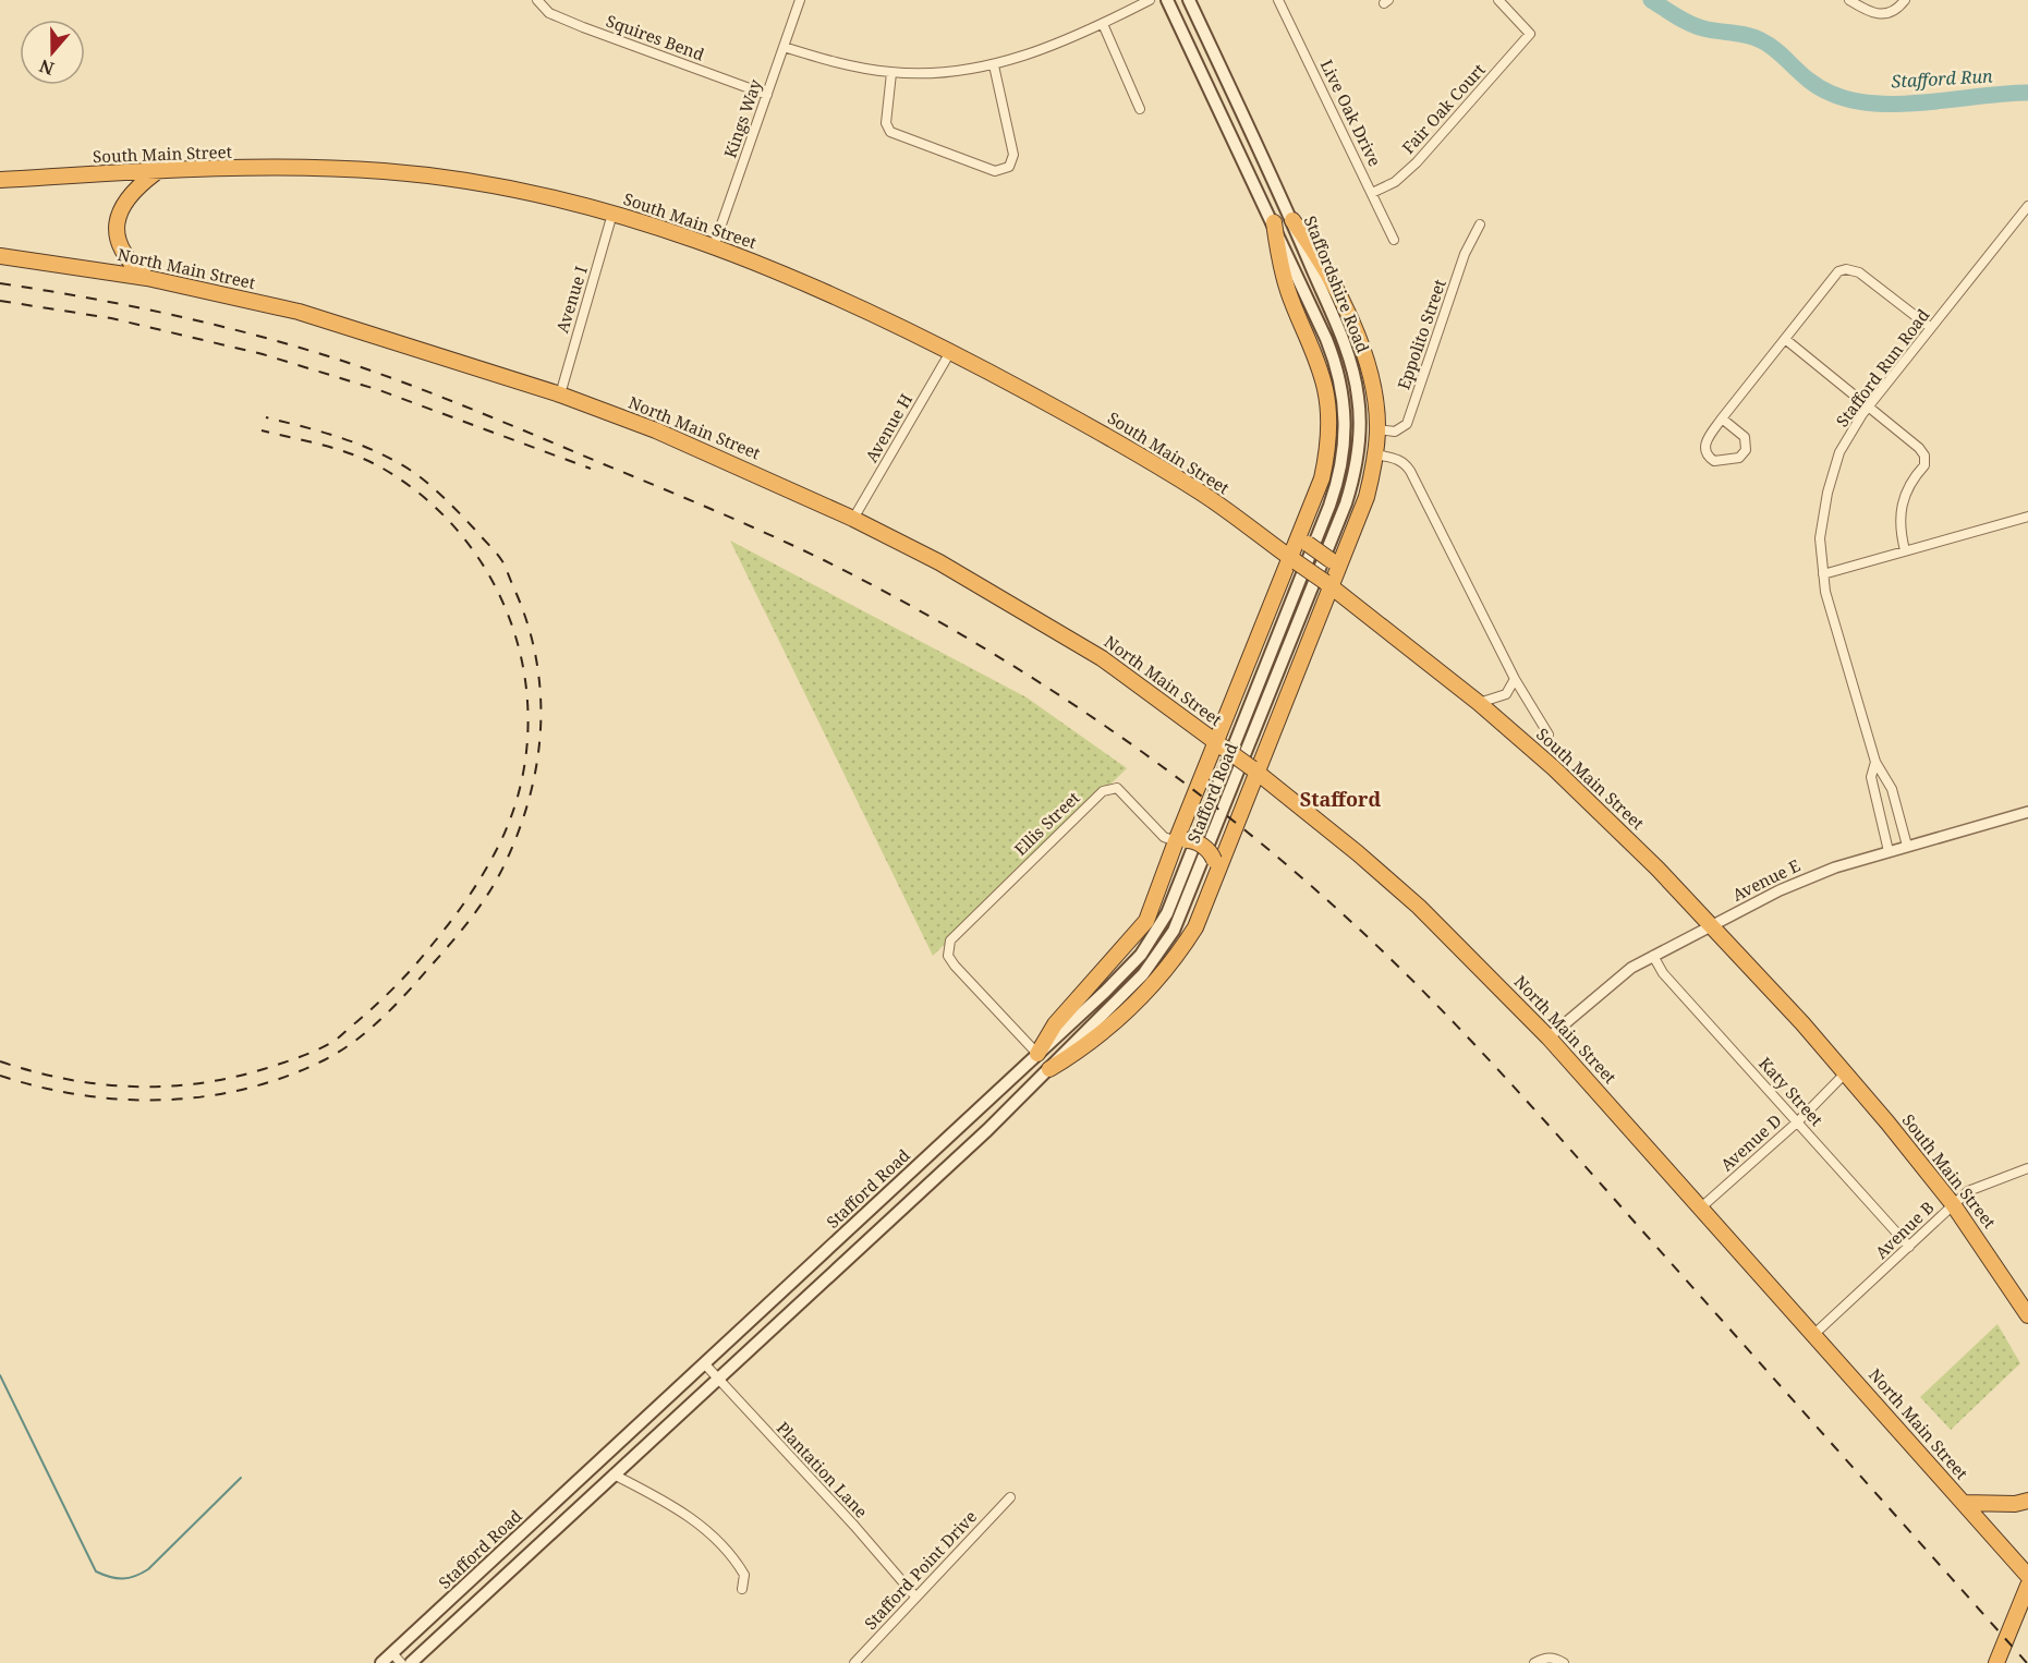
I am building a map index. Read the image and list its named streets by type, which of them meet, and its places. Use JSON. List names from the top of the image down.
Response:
{
  "streets": {
    "highway": ["South Main Street", "North Main Street"],
    "main road": ["Staffordshire Road", "Stafford Road"],
    "street": [
      "Squires Bend",
      "Fair Oak Court",
      "Live Oak Drive",
      "Kings Way",
      "Avenue I",
      "Eppolito Street",
      "Stafford Run Road",
      "Avenue H",
      "Ellis Street",
      "Avenue E",
      "Katy Street",
      "Avenue D",
      "Avenue B",
      "Plantation Lane",
      "Stafford Point Drive"
    ]
  },
  "crossings": [
    ["Squires Bend", "Kings Way"],
    ["Fair Oak Court", "Live Oak Drive"],
    ["Kings Way", "South Main Street"],
    ["South Main Street", "Avenue I"],
    ["South Main Street", "Avenue H"],
    ["South Main Street", "Avenue E"],
    ["South Main Street", "Avenue D"],
    ["South Main Street", "Avenue B"],
    ["North Main Street", "Avenue I"],
    ["North Main Street", "Avenue H"],
    ["North Main Street", "Avenue E"],
    ["North Main Street", "Avenue D"],
    ["North Main Street", "Avenue B"],
    ["Staffordshire Road", "Stafford Road"],
    ["Stafford Run Road", "Avenue E"],
    ["Stafford Road", "Ellis Street"],
    ["Stafford Road", "Plantation Lane"],
    ["Avenue E", "Katy Street"],
    ["Katy Street", "Avenue D"],
    ["Katy Street", "Avenue B"],
    ["Plantation Lane", "Stafford Point Drive"]
  ],
  "districts": ["Stafford"],
  "water": ["Stafford Run"],
  "north": "bottom"
}
